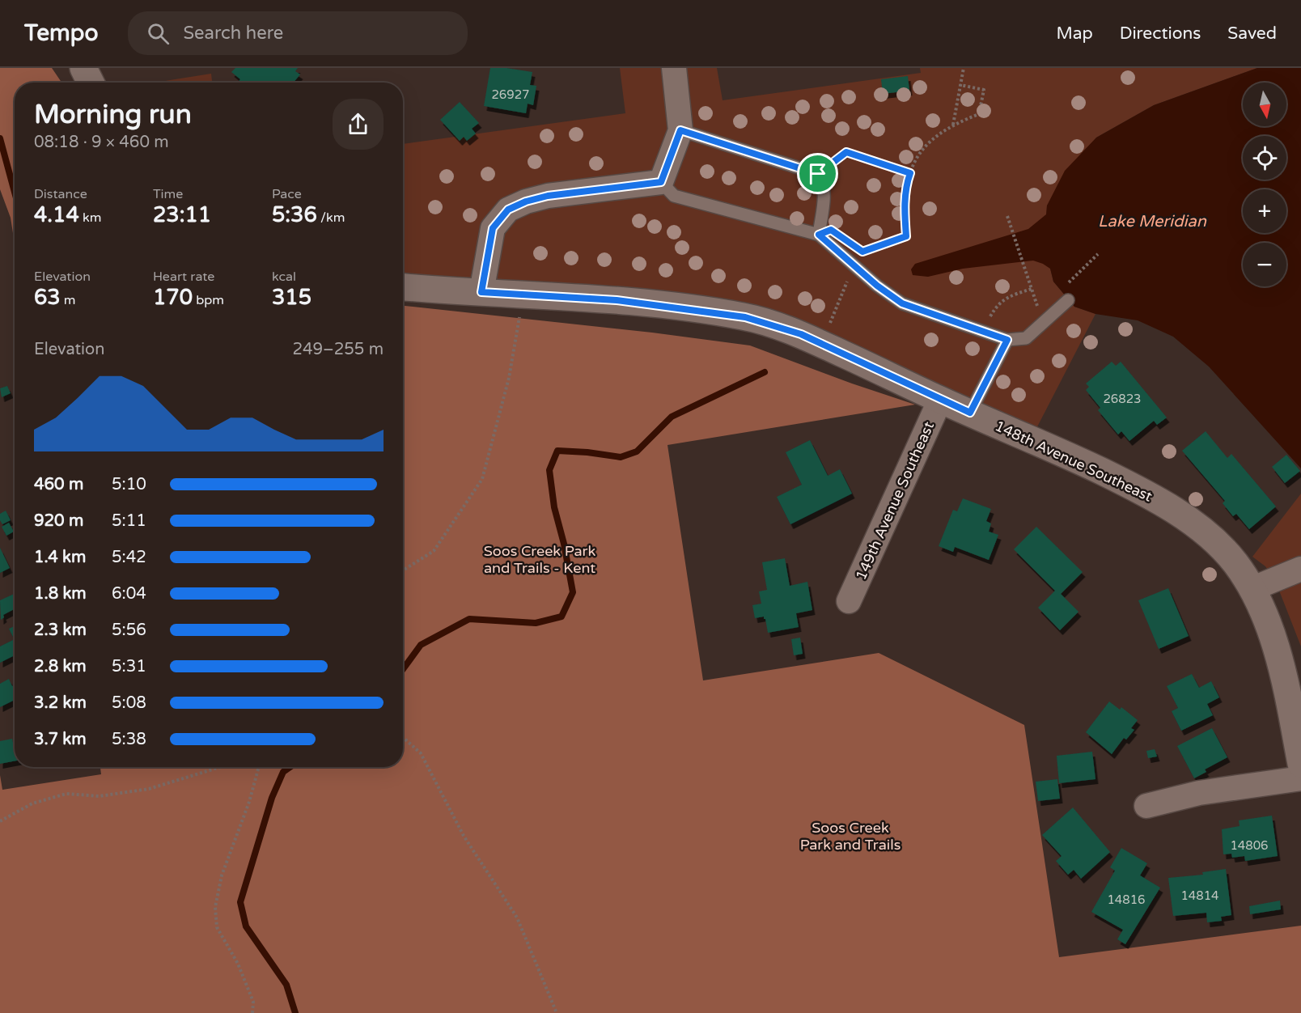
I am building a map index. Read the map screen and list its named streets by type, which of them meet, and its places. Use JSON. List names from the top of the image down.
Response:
{
  "streets": {
    "street": ["148th Avenue Southeast", "149th Avenue Southeast"]
  },
  "crossings": [
    ["148th Avenue Southeast", "149th Avenue Southeast"]
  ],
  "water": ["Lake Meridian"],
  "parks": ["Soos Creek Park and Trails - Kent", "Soos Creek Park and Trails"],
  "house_numbers": [
    "26927",
    "26823",
    "14806",
    "14814",
    "14816"
  ],
  "north": "bottom",
  "page": {
    "header": "Tempo",
    "search": "Search here",
    "nav": ["Map", "Directions", "Saved"],
    "map_buttons": ["+", "−"],
    "heading": ["Morning run", "08:18 · 9 × 460 m"],
    "stats": [
      ["Distance", "4.14 km"],
      ["Time", "23:11"],
      ["Pace", "5:36 /km"],
      ["Elevation", "63 m"],
      ["Heart rate", "170 bpm"],
      ["kcal", "315"]
    ],
    "chart": ["Elevation", "249–255 m"],
    "list": [
      {
        "name": "460 m",
        "note": "5:10"
      },
      {
        "name": "920 m",
        "note": "5:11"
      },
      {
        "name": "1.4 km",
        "note": "5:42"
      },
      {
        "name": "1.8 km",
        "note": "6:04"
      },
      {
        "name": "2.3 km",
        "note": "5:56"
      },
      {
        "name": "2.8 km",
        "note": "5:31"
      },
      {
        "name": "3.2 km",
        "note": "5:08"
      },
      {
        "name": "3.7 km",
        "note": "5:38"
      }
    ]
  }
}
